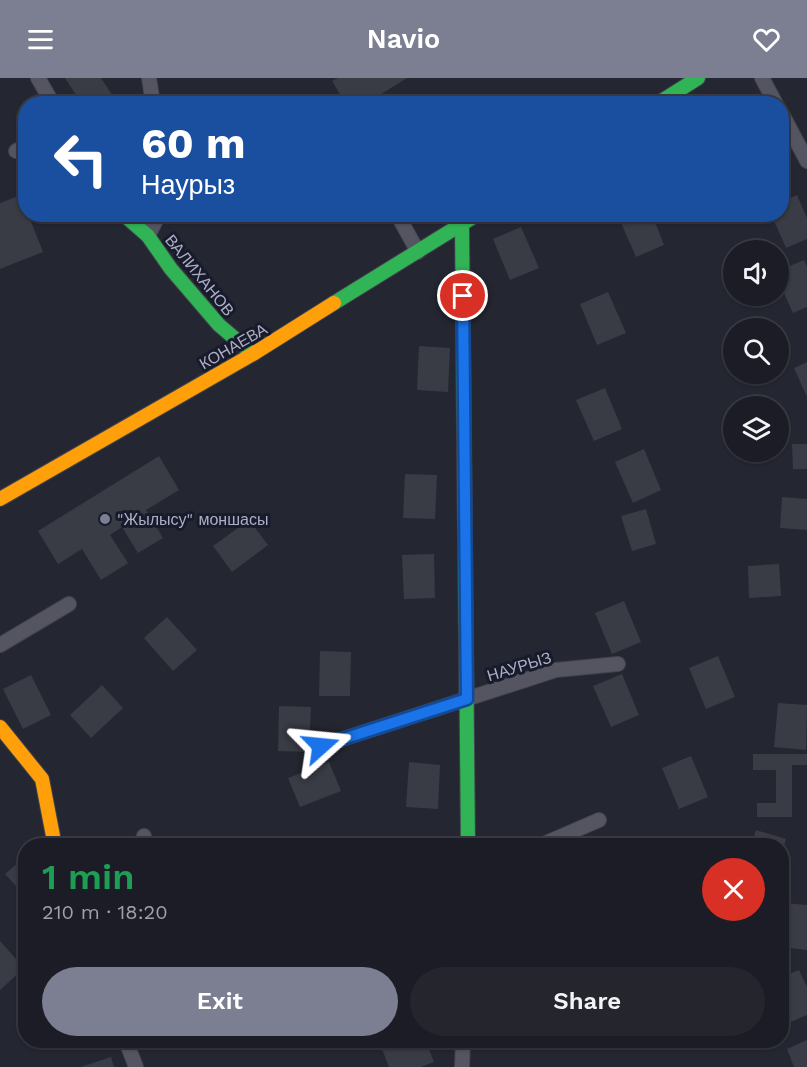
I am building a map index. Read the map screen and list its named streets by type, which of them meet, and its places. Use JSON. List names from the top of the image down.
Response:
{
  "streets": {
    "street": ["ВАЛИХАНОВ", "КОНАЕВА", "НАУРЫЗ"]
  },
  "crossings": [
    ["ВАЛИХАНОВ", "КОНАЕВА"],
    ["КОНАЕВА", "НАУРЫЗ"]
  ],
  "places": ["\"Жылысу\" моншасы"],
  "page": {
    "header": "Navio",
    "turn": ["60 m", "Наурыз"],
    "heading": ["1 min", "210 m · 18:20"],
    "buttons": ["Exit", "Share"]
  }
}
